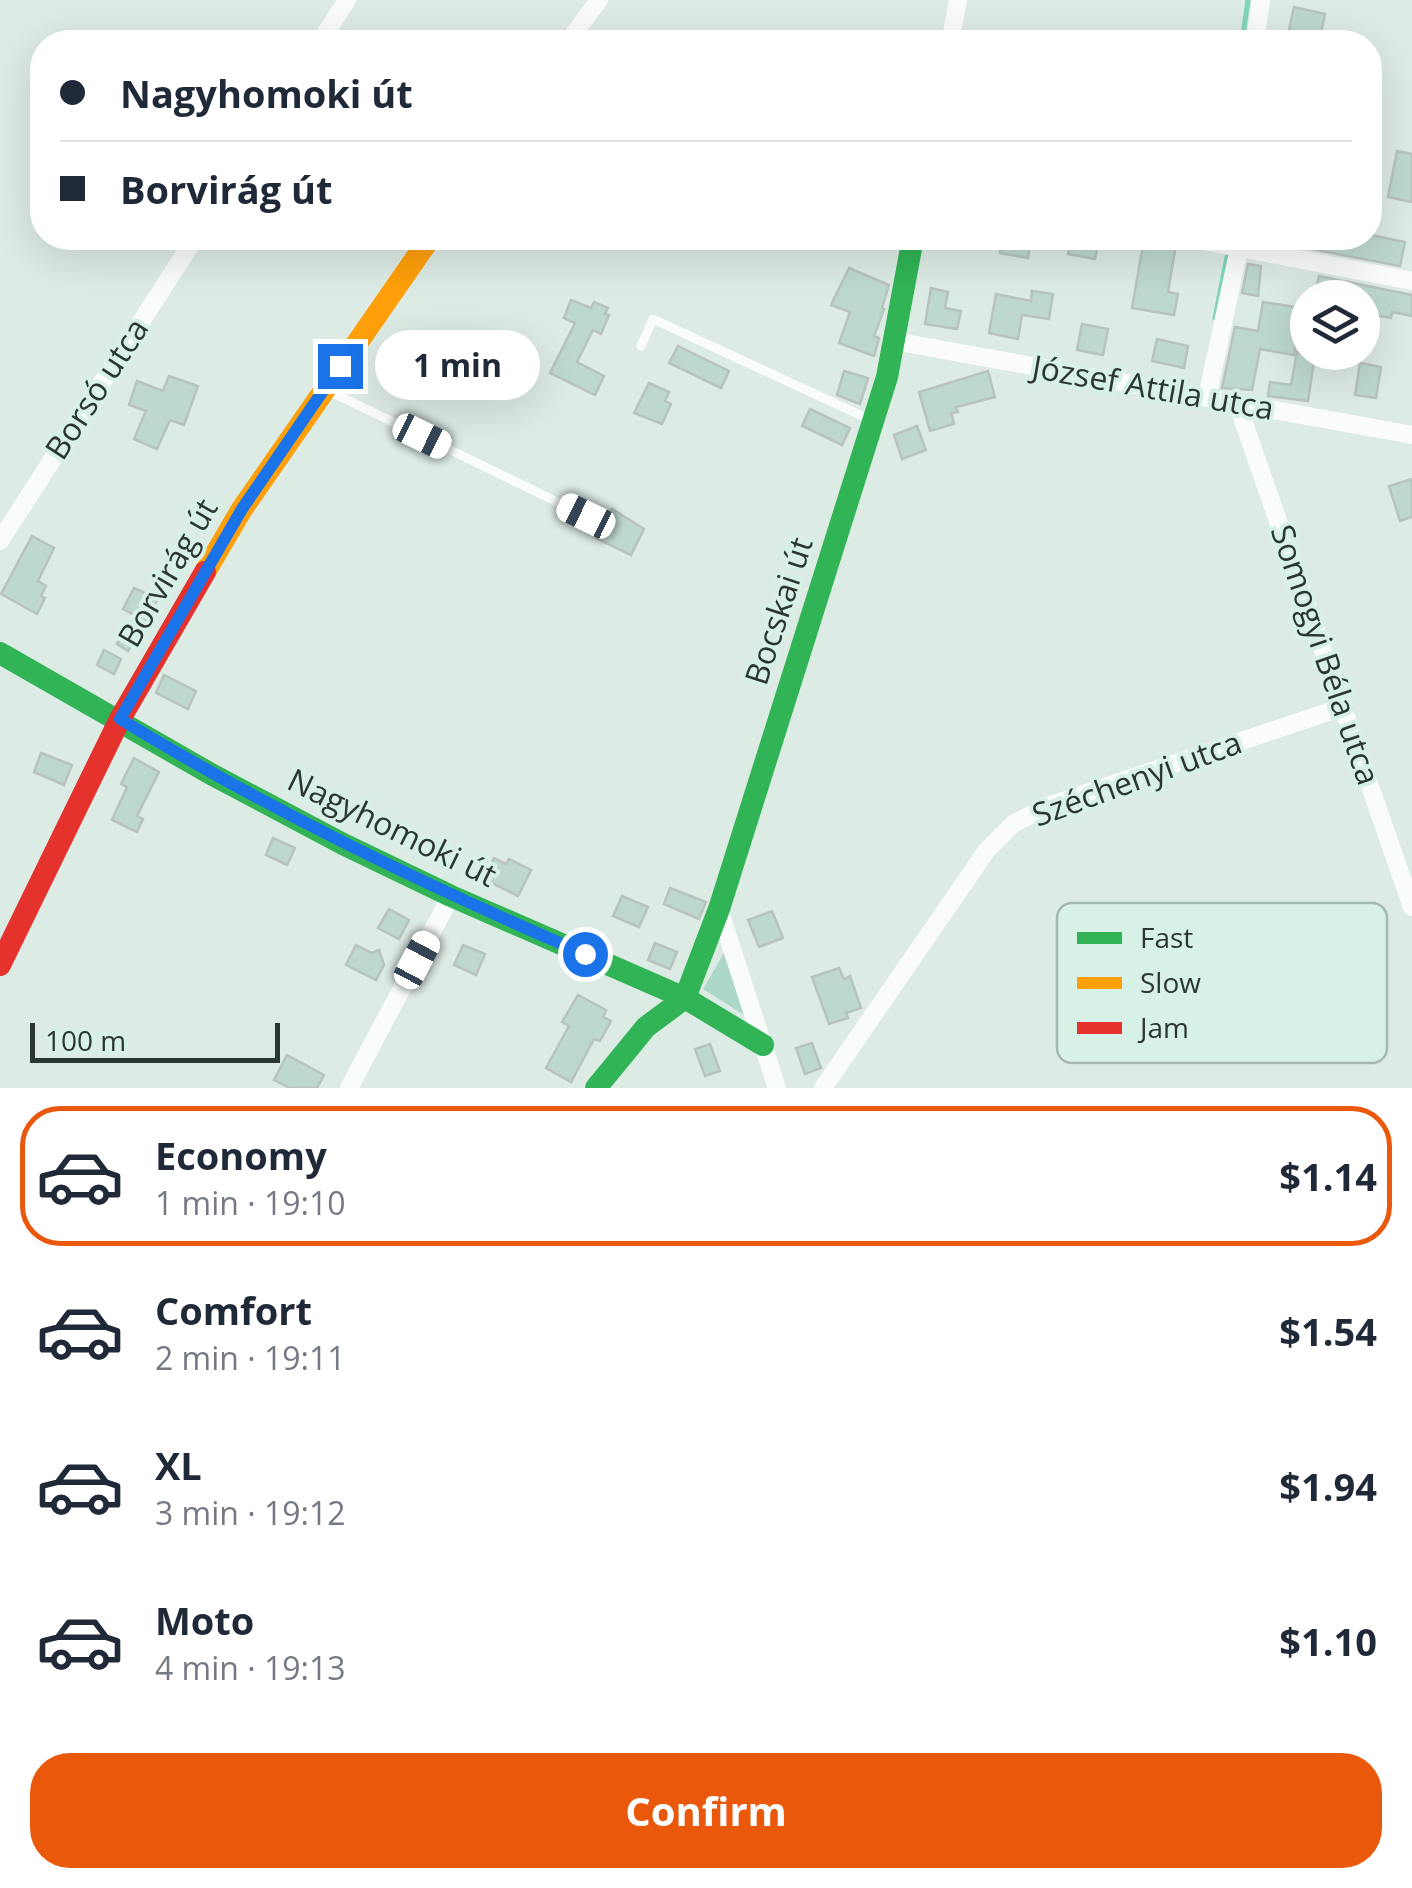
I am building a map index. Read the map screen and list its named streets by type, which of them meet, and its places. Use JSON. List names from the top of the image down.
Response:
{
  "streets": {
    "street": [
      "József Attila utca",
      "Borsó utca",
      "Borvirág út",
      "Bocskai út",
      "Somogyi Béla utca",
      "Széchenyi utca",
      "Nagyhomoki út"
    ]
  },
  "crossings": [
    ["József Attila utca", "Bocskai út"],
    ["József Attila utca", "Somogyi Béla utca"],
    ["Borvirág út", "Nagyhomoki út"],
    ["Bocskai út", "Nagyhomoki út"],
    ["Somogyi Béla utca", "Széchenyi utca"]
  ],
  "legend": ["Fast", "Slow", "Jam"],
  "scale_bar": "100 m",
  "page": {
    "banner": ["Nagyhomoki út", "Borvirág út"],
    "bubble": "1 min",
    "scale": "100 m",
    "list": [
      {
        "name": "Economy",
        "note": "1 min · 19:10",
        "value": "$1.14"
      },
      {
        "name": "Comfort",
        "note": "2 min · 19:11",
        "value": "$1.54"
      },
      {
        "name": "XL",
        "note": "3 min · 19:12",
        "value": "$1.94"
      },
      {
        "name": "Moto",
        "note": "4 min · 19:13",
        "value": "$1.10"
      }
    ],
    "buttons": "Confirm"
  }
}
